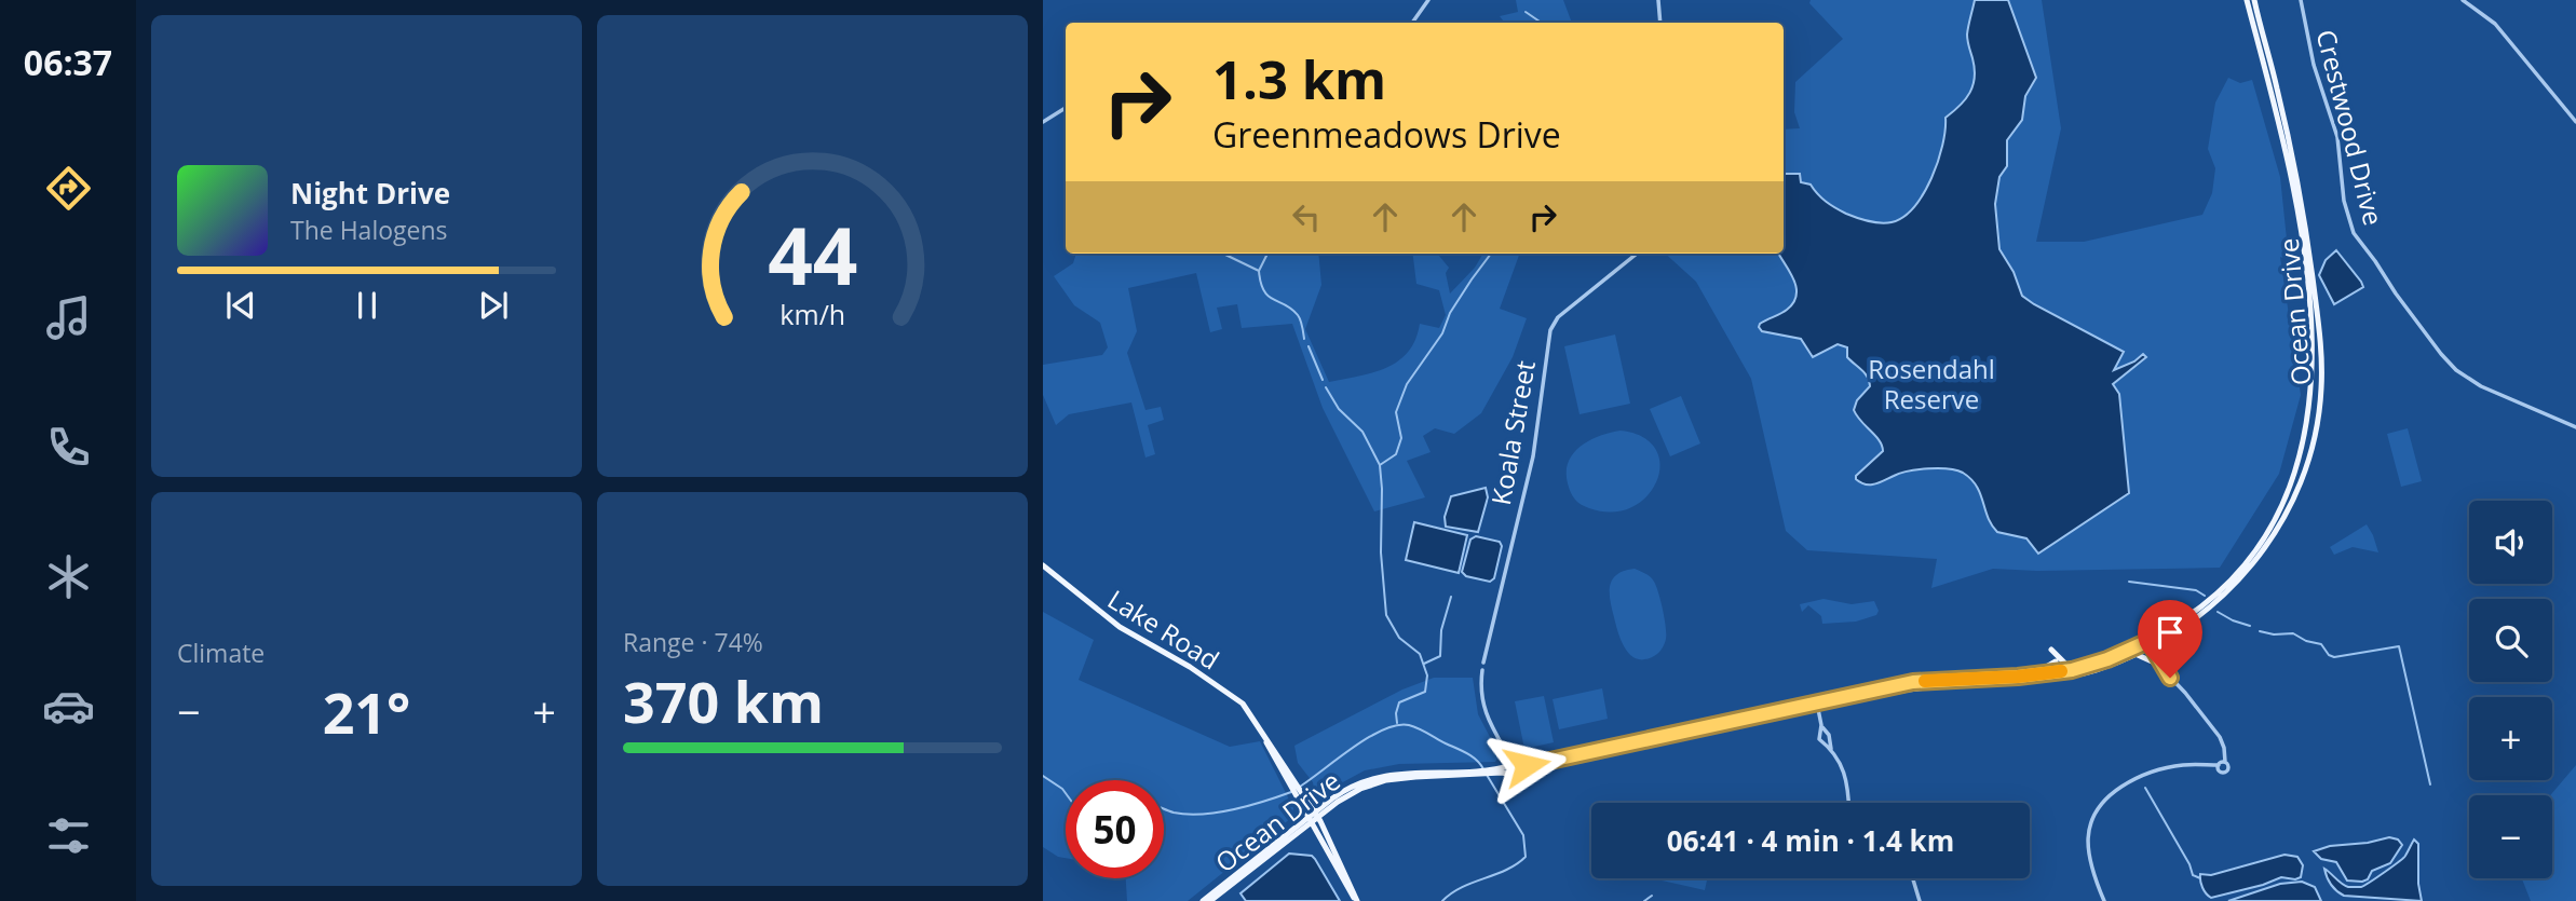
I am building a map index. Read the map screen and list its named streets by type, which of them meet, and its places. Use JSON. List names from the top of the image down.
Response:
{
  "streets": {
    "main road": ["Ocean Drive", "Lake Road"],
    "street": ["Crestwood Drive", "Koala Street"]
  },
  "crossings": [
    ["Ocean Drive", "Lake Road"]
  ],
  "parks": ["Rosendahl Reserve"],
  "page": {
    "tabs": "06:37",
    "turn": ["1.3 km", "Greenmeadows Drive"],
    "song": ["Night Drive", "The Halogens"],
    "tile": [
      "Climate",
      ["Range · 74%", "370 km"]
    ],
    "map_buttons": ["+", "−"],
    "heat": ["−", "21°", "+"],
    "limit": "50",
    "trip": "06:41 · 4 min · 1.4 km",
    "gauge": ["44", "km/h"]
  }
}
